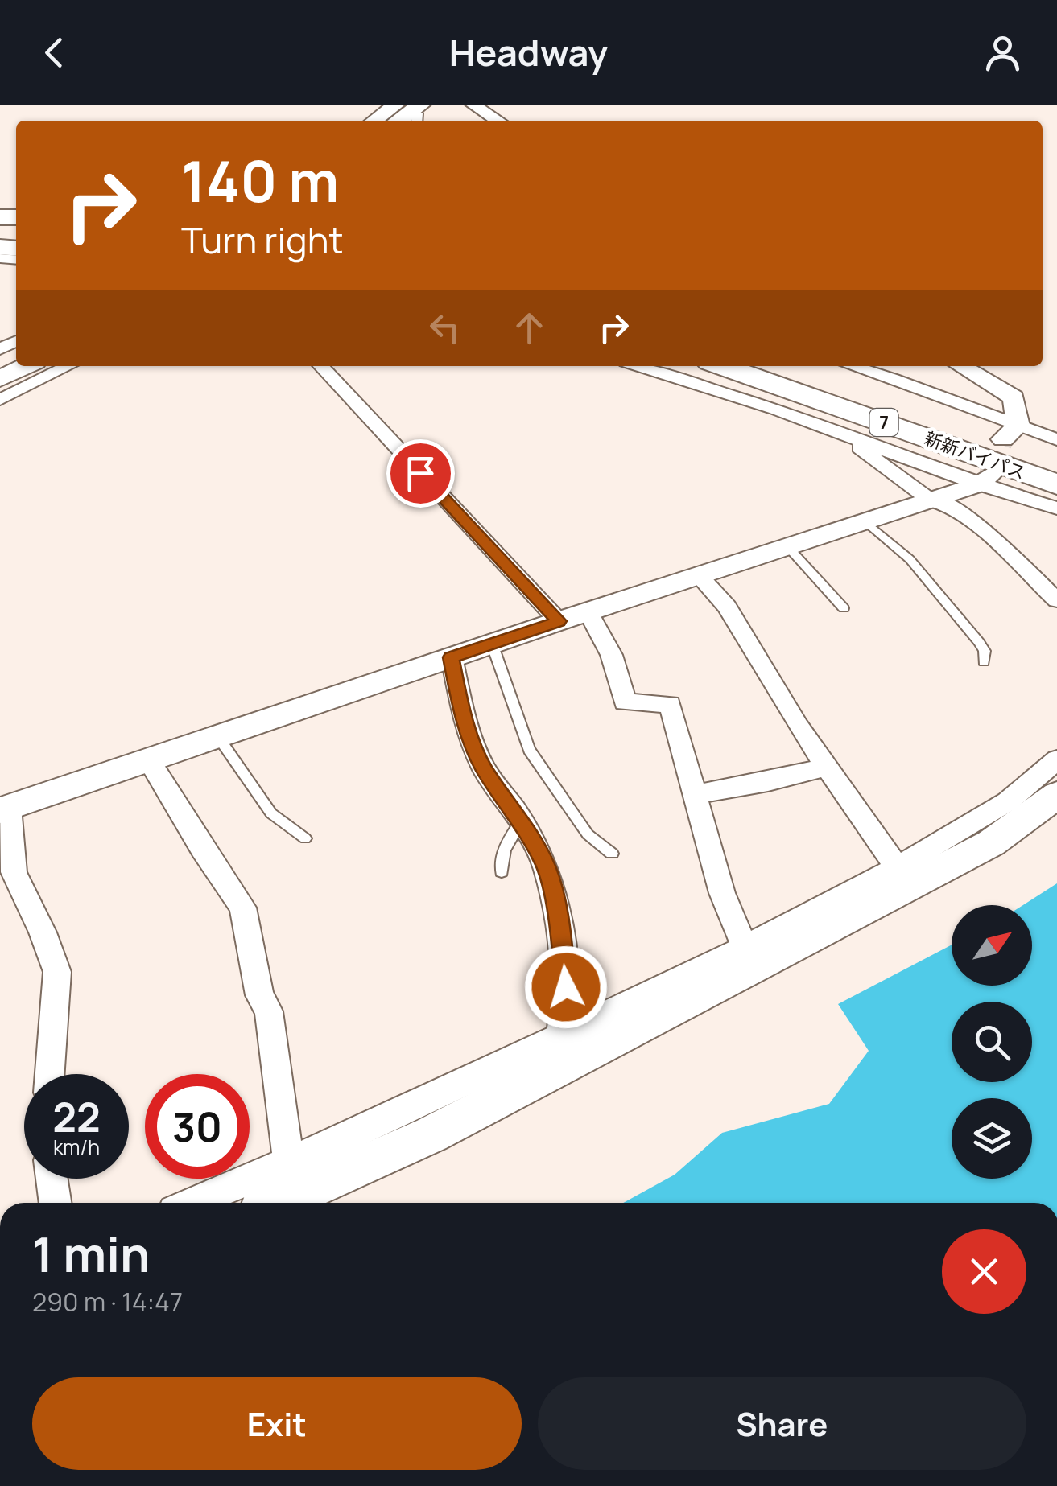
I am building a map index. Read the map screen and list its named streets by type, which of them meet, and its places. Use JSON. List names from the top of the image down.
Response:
{
  "streets": {
    "highway": ["7", "新新バイパス"]
  },
  "north": "top right",
  "page": {
    "header": "Headway",
    "turn": ["140 m", "Turn right"],
    "speed": "22 km/h",
    "limit": "30",
    "heading": ["1 min", "290 m · 14:47"],
    "buttons": ["Exit", "Share"]
  }
}
